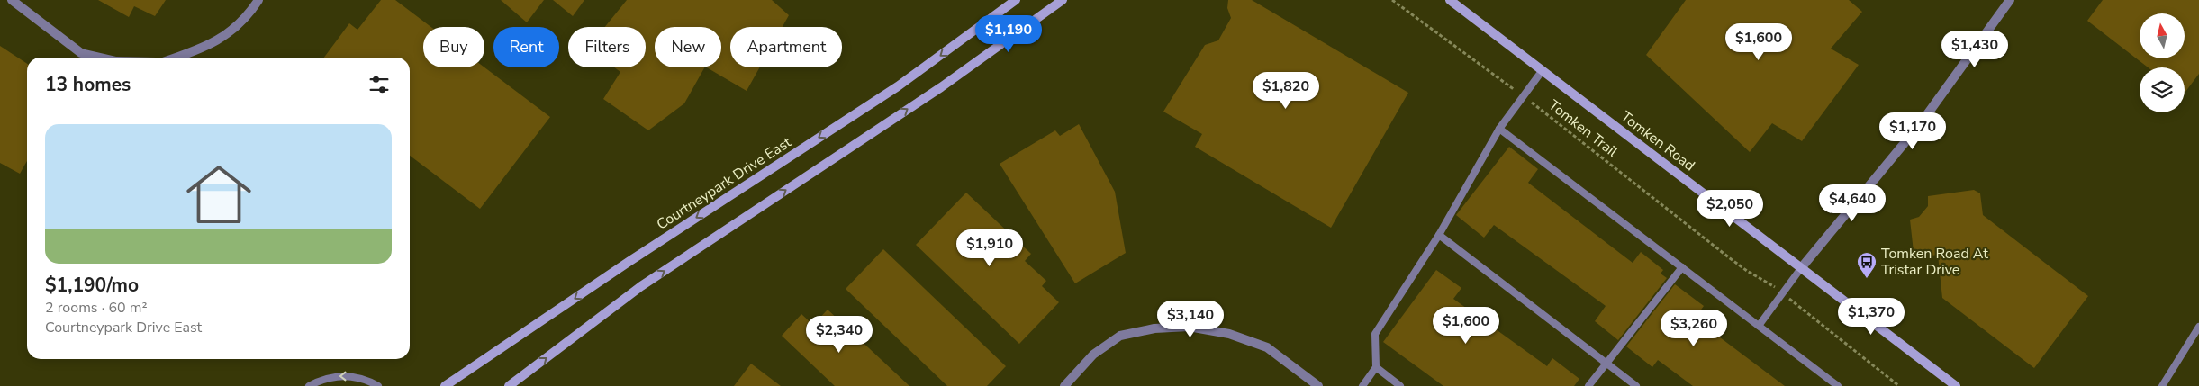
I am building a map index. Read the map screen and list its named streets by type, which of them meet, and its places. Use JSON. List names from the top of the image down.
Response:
{
  "streets": {
    "main road": ["Tomken Road", "Courtneypark Drive East"],
    "path": ["Tomken Trail"]
  },
  "places": {
    "bus stop": ["Tomken Road At Tristar Drive"]
  },
  "north": "top",
  "page": {
    "price": [
      "$1,190",
      "$1,600",
      "$1,430",
      "$1,820",
      "$1,170",
      "$4,640",
      "$2,050",
      "$1,910",
      "$1,370",
      "$3,140",
      "$1,600",
      "$3,260",
      "$2,340"
    ],
    "chip": [
      "Buy",
      "Rent",
      "Filters",
      "New",
      "Apartment"
    ],
    "heading": "13 homes",
    "list": [
      {
        "name": "$1,190/mo",
        "note": "2 rooms · 60 m² · Courtneypark Drive East"
      }
    ]
  }
}
